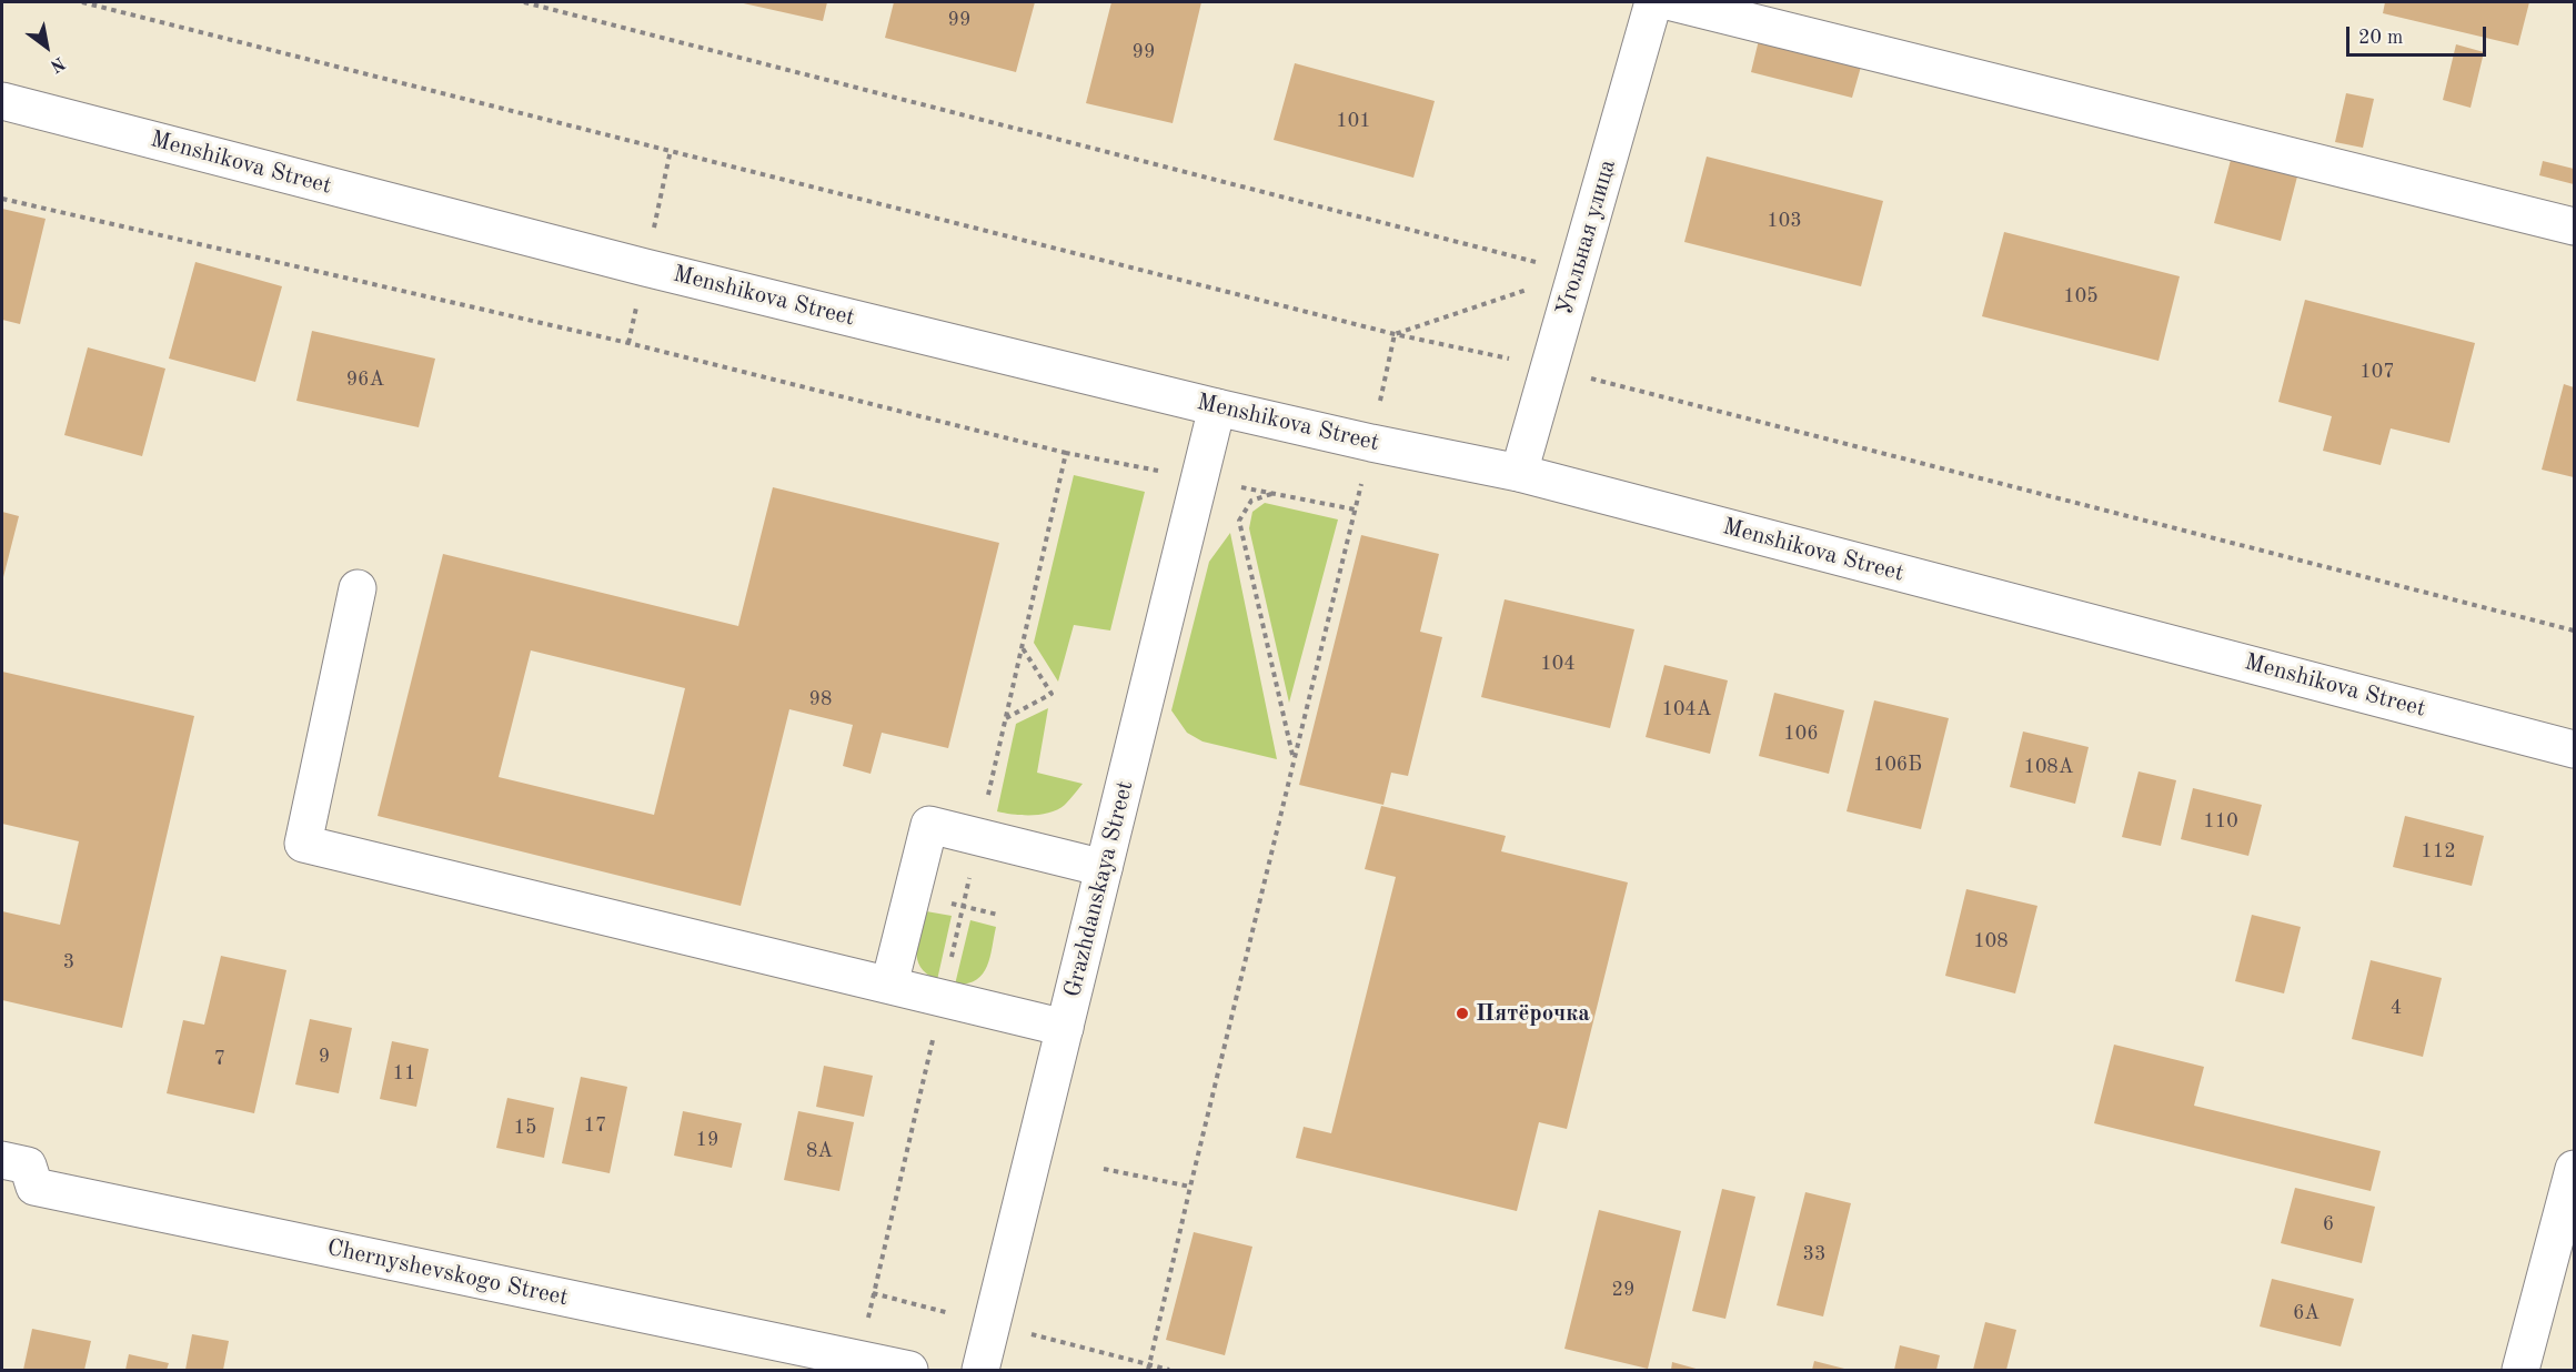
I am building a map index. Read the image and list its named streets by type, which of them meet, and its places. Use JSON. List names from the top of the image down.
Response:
{
  "streets": {
    "street": [
      "Menshikova Street",
      "Угольная улица",
      "Grazhdanskaya Street",
      "Chernyshevskogo Street"
    ]
  },
  "crossings": [
    ["Menshikova Street", "Угольная улица"],
    ["Menshikova Street", "Grazhdanskaya Street"]
  ],
  "places": ["Пятёрочка"],
  "house_numbers": [
    "99",
    "99",
    "101",
    "103",
    "105",
    "107",
    "96А",
    "104",
    "98",
    "104А",
    "106",
    "106Б",
    "108А",
    "110",
    "112",
    "108",
    "3",
    "4",
    "9",
    "7",
    "11",
    "17",
    "15",
    "19",
    "8А",
    "6",
    "33",
    "29",
    "6А"
  ],
  "scale_bar": "20 m",
  "north": "bottom right"
}
